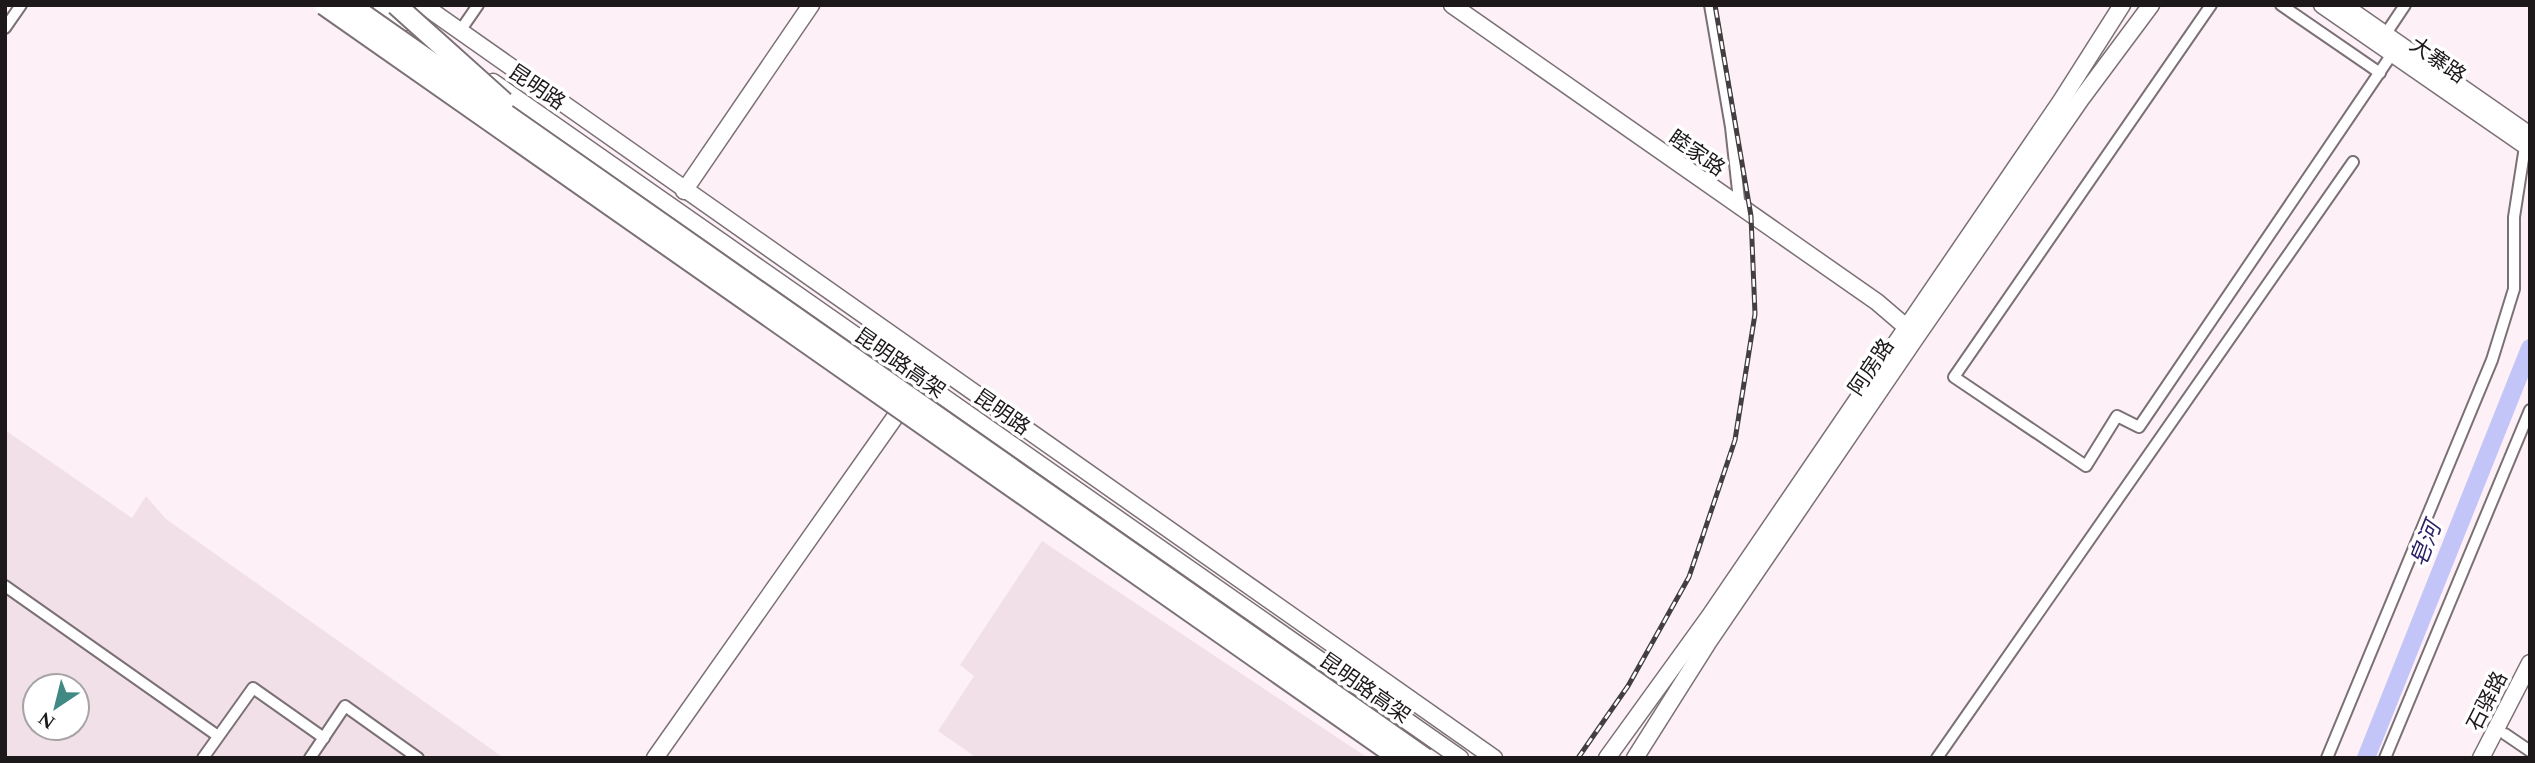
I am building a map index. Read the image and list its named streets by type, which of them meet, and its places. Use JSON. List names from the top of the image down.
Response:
{
  "streets": {
    "highway": ["昆明路高架"],
    "main road": [
      "大寨路",
      "昆明路",
      "睦家路",
      "阿房路",
      "石驿路"
    ]
  },
  "crossings": [
    ["睦家路", "阿房路"]
  ],
  "water": ["皂河"],
  "north": "bottom left"
}
